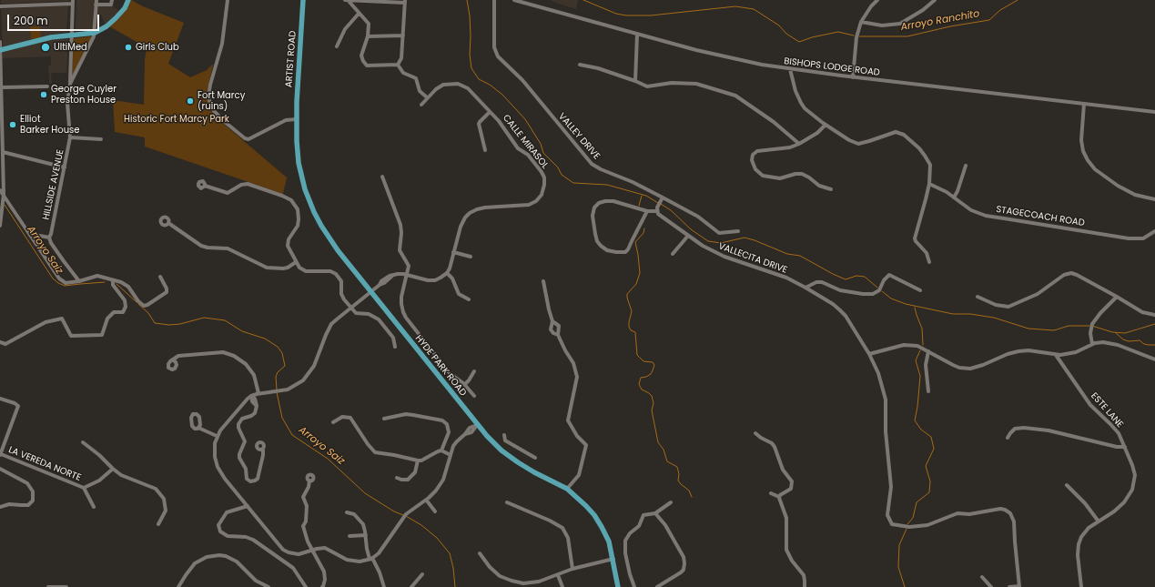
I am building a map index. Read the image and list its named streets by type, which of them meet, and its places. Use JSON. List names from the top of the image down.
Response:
{
  "streets": {
    "main road": ["ARTIST ROAD", "HYDE PARK ROAD"],
    "street": [
      "BISHOPS LODGE ROAD",
      "VALLEY DRIVE",
      "CALLE MIRASOL",
      "HILLSIDE AVENUE",
      "STAGECOACH ROAD",
      "VALLECITA DRIVE",
      "ESTE LANE",
      "LA VEREDA NORTE"
    ]
  },
  "crossings": [
    ["ARTIST ROAD", "HYDE PARK ROAD"]
  ],
  "water": ["Arroyo Ranchito", "Arroyo Saiz"],
  "parks": ["Historic Fort Marcy Park"],
  "places": [
    "UltiMed",
    "Girls Club",
    "George Cuyler Preston House",
    "Fort Marcy (ruins)",
    "Elliot Barker House"
  ],
  "scale_bar": "200 m"
}
